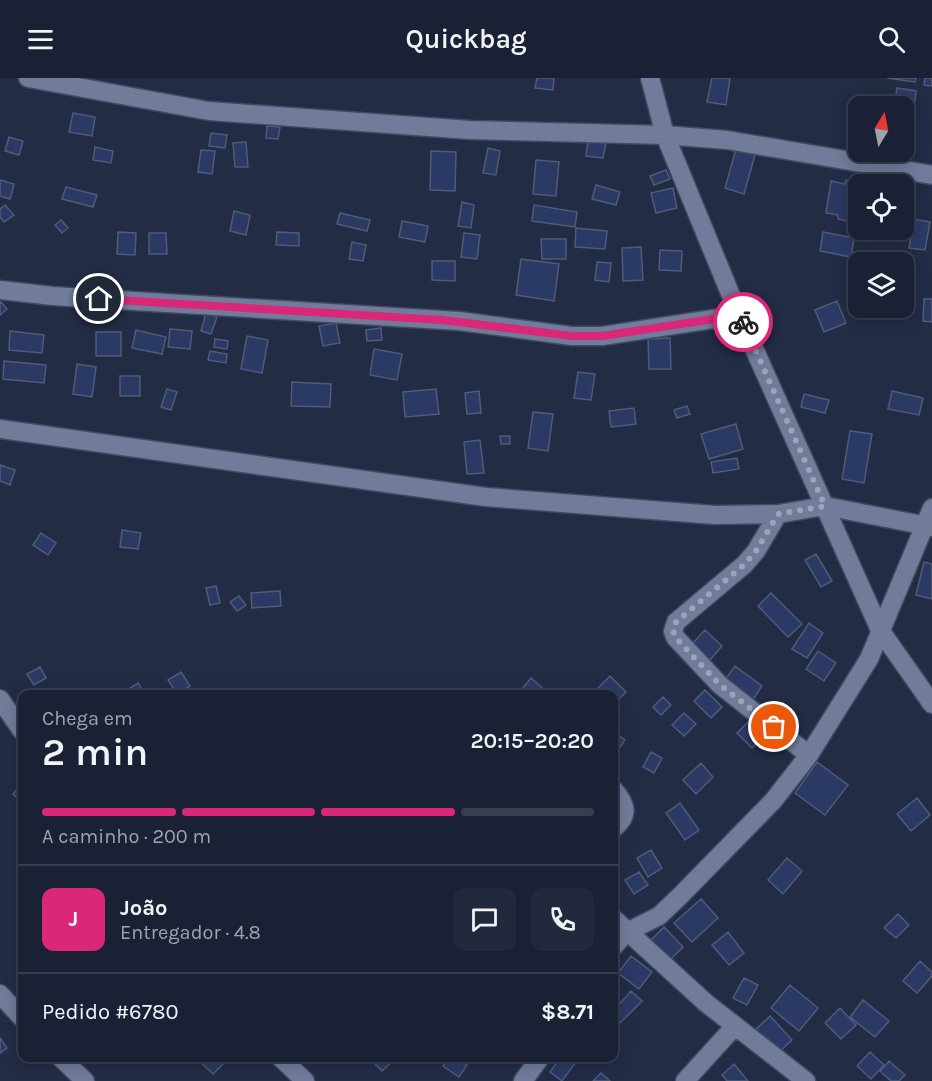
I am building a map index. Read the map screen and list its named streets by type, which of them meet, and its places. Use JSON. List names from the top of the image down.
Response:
{
  "north": "top",
  "page": {
    "header": "Quickbag",
    "heading": ["2 min", "Chega em", "20:15–20:20"],
    "panel": [
      "João",
      "Entregador · 4.8",
      "Pedido #6780",
      "$8.71"
    ],
    "bar": "A caminho · 200 m",
    "round": "J"
  }
}
